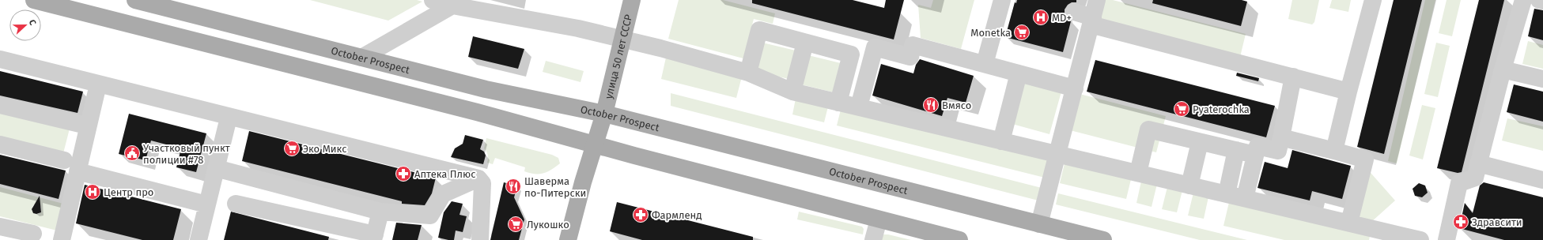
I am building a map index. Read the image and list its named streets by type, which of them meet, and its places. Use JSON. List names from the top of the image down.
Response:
{
  "streets": {
    "main road": ["улица 50 лет СССР", "October Prospect"]
  },
  "crossings": [
    ["улица 50 лет СССР", "October Prospect"]
  ],
  "places": {
    "hospital": ["MD+", "Центр про"],
    "supermarket": [
      "Monetka",
      "Pyaterochka",
      "Эко Микс",
      "Лукошко"
    ],
    "restaurant": ["Вмясо", "Шаверма по-Питерски"],
    "public building": ["Участковый пункт полиции #78"],
    "pharmacy": ["Аптека Плюс", "Фармленд", "Здравсити"]
  },
  "north": "right"
}
